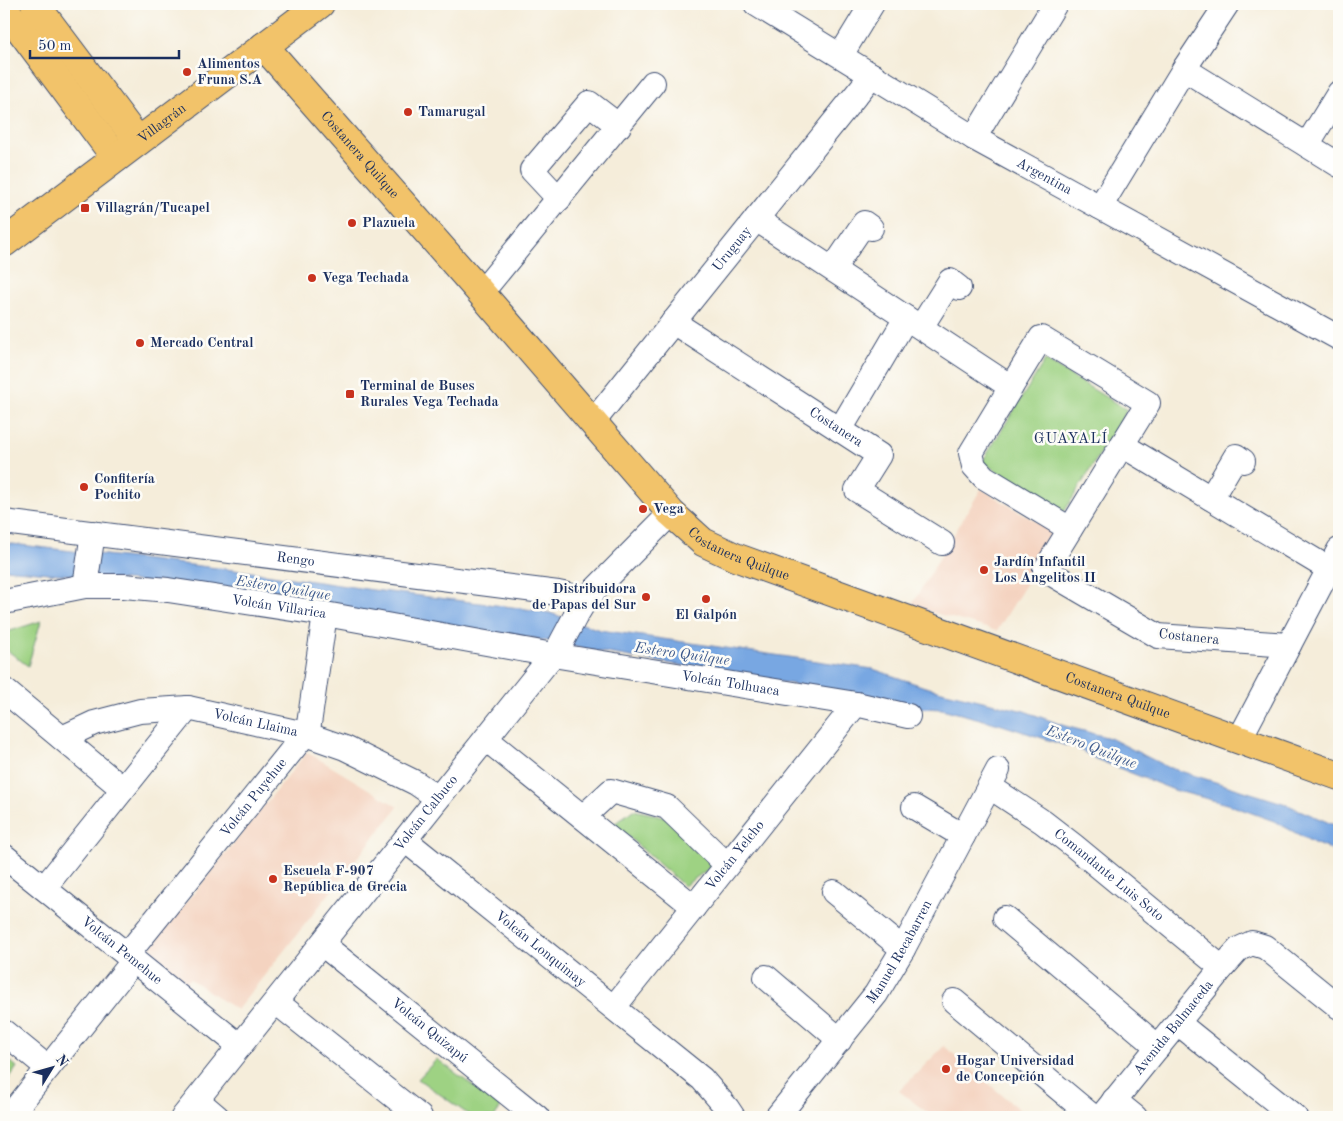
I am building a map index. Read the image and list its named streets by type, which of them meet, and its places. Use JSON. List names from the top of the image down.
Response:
{
  "streets": {
    "main road": ["Villagrán", "Costanera Quilque"],
    "street": [
      "Argentina",
      "Uruguay",
      "Costanera",
      "Rengo",
      "Volcán Villarica",
      "Volcán Tolhuaca",
      "Volcán Llaima",
      "Volcán Puyehue",
      "Volcán Calbuco",
      "Volcán Yelcho",
      "Comandante Luis Soto",
      "Volcán Lonquimay",
      "Volcán Pemehue",
      "Manuel Recabarren",
      "Avenida Balmaceda",
      "Volcán Quizapú"
    ]
  },
  "crossings": [
    ["Villagrán", "Costanera Quilque"],
    ["Costanera Quilque", "Uruguay"],
    ["Costanera Quilque", "Volcán Calbuco"],
    ["Argentina", "Uruguay"],
    ["Uruguay", "Costanera"],
    ["Rengo", "Volcán Calbuco"],
    ["Volcán Villarica", "Volcán Tolhuaca"],
    ["Volcán Villarica", "Volcán Puyehue"],
    ["Volcán Villarica", "Volcán Calbuco"],
    ["Volcán Tolhuaca", "Volcán Calbuco"],
    ["Volcán Tolhuaca", "Volcán Yelcho"],
    ["Volcán Llaima", "Volcán Puyehue"],
    ["Volcán Llaima", "Volcán Calbuco"],
    ["Volcán Puyehue", "Volcán Pemehue"],
    ["Volcán Calbuco", "Volcán Lonquimay"],
    ["Volcán Calbuco", "Volcán Pemehue"],
    ["Volcán Calbuco", "Volcán Quizapú"],
    ["Volcán Yelcho", "Volcán Lonquimay"],
    ["Comandante Luis Soto", "Manuel Recabarren"],
    ["Comandante Luis Soto", "Avenida Balmaceda"]
  ],
  "districts": ["GUAYALÍ"],
  "water": ["Estero Quilque"],
  "places": {
    "other": [
      "Alimentos Fruna S.A",
      "Tamarugal",
      "Plazuela",
      "Vega Techada",
      "Mercado Central",
      "Confitería Pochito",
      "Vega",
      "Jardín Infantil Los Angelitos II",
      "Distribuidora de Papas del Sur",
      "El Galpón",
      "Escuela F-907 República de Grecia",
      "Hogar Universidad de Concepción"
    ],
    "transit": ["Villagrán/Tucapel", "Terminal de Buses Rurales Vega Techada"]
  },
  "scale_bar": "50 m",
  "north": "top right"
}
